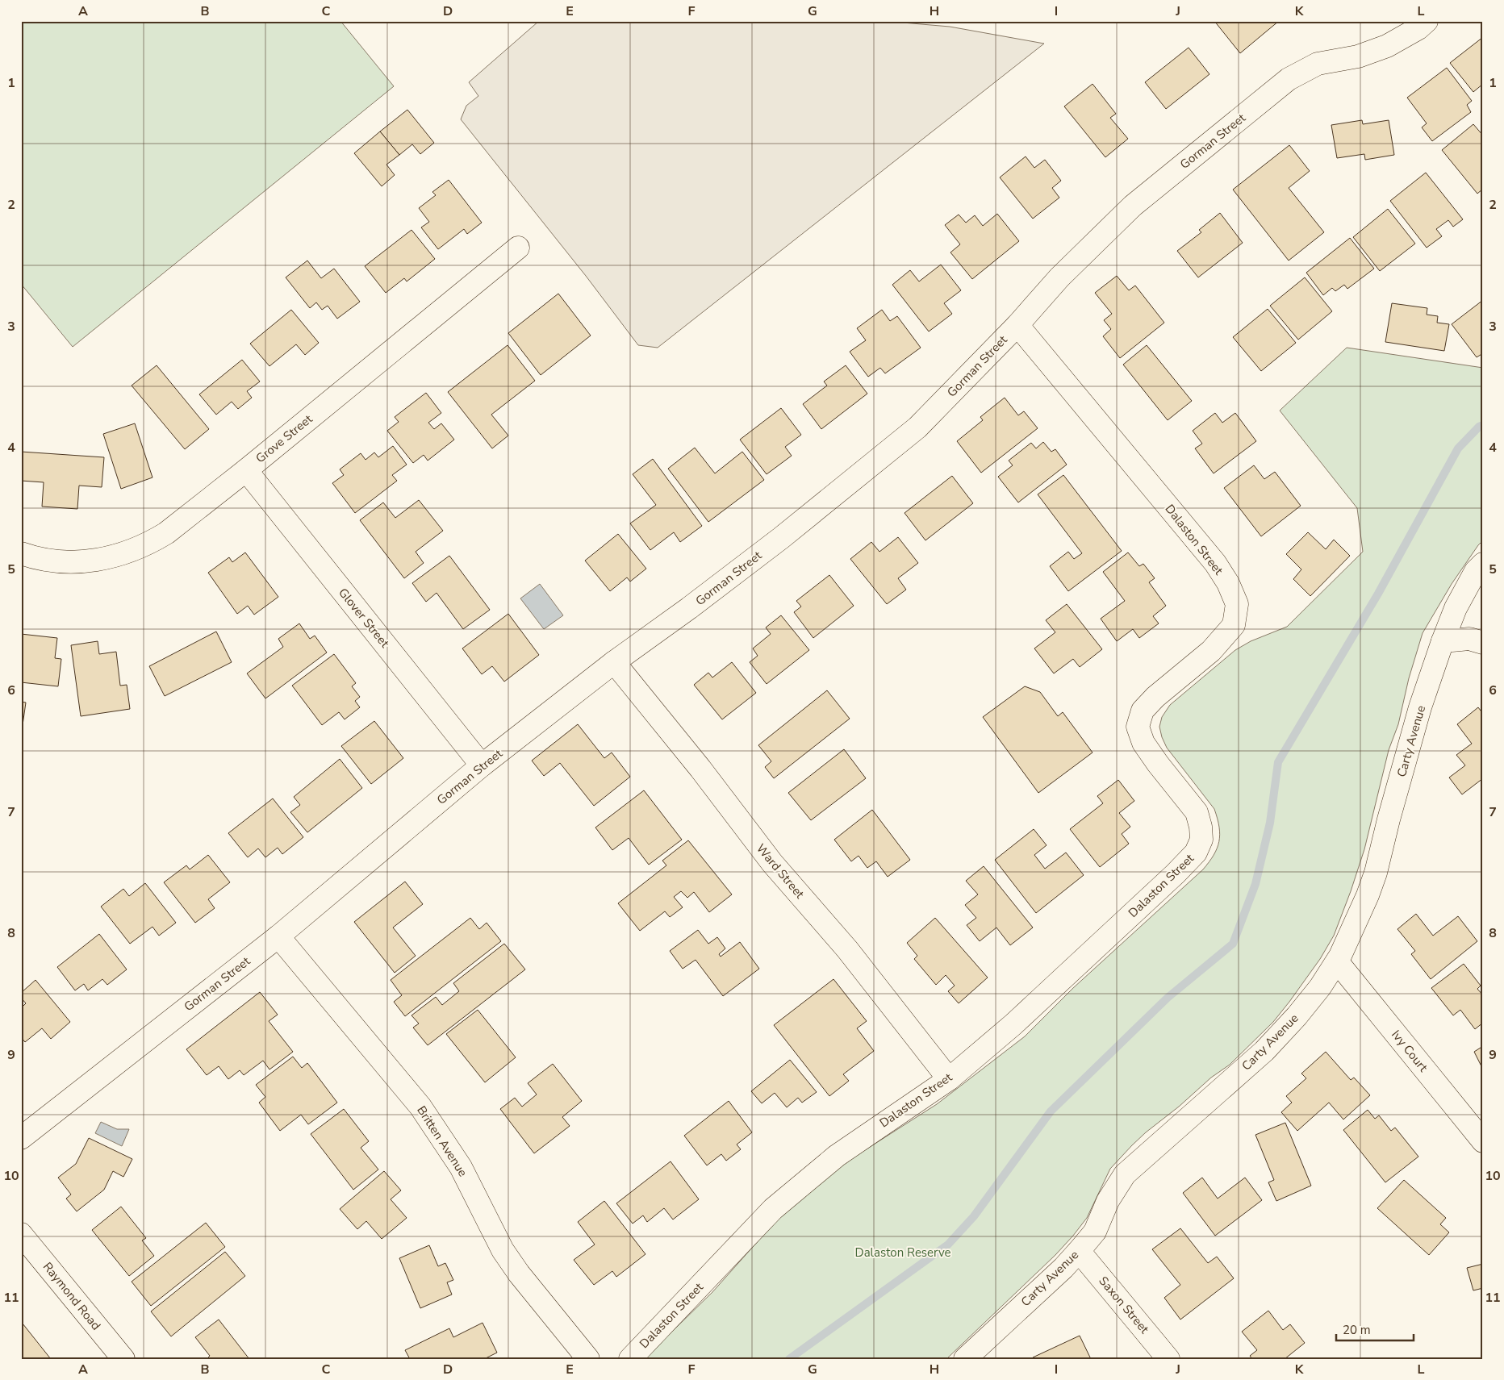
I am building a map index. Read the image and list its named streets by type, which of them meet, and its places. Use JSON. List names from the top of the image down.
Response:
{
  "streets": {
    "street": [
      "Gorman Street",
      "Grove Street",
      "Dalaston Street",
      "Glover Street",
      "Carty Avenue",
      "Ward Street",
      "Ivy Court",
      "Britten Avenue",
      "Raymond Road",
      "Saxon Street"
    ]
  },
  "crossings": [
    ["Gorman Street", "Dalaston Street"],
    ["Gorman Street", "Glover Street"],
    ["Gorman Street", "Ward Street"],
    ["Gorman Street", "Britten Avenue"],
    ["Grove Street", "Glover Street"],
    ["Dalaston Street", "Ward Street"],
    ["Carty Avenue", "Ivy Court"],
    ["Carty Avenue", "Saxon Street"]
  ],
  "parks": ["Dalaston Reserve"],
  "scale_bar": "20 m",
  "grid": {
    "columns": [
      "A",
      "B",
      "C",
      "D",
      "E",
      "F",
      "G",
      "H",
      "I",
      "J",
      "K",
      "L"
    ],
    "rows": [
      "1",
      "2",
      "3",
      "4",
      "5",
      "6",
      "7",
      "8",
      "9",
      "10",
      "11"
    ]
  }
}
